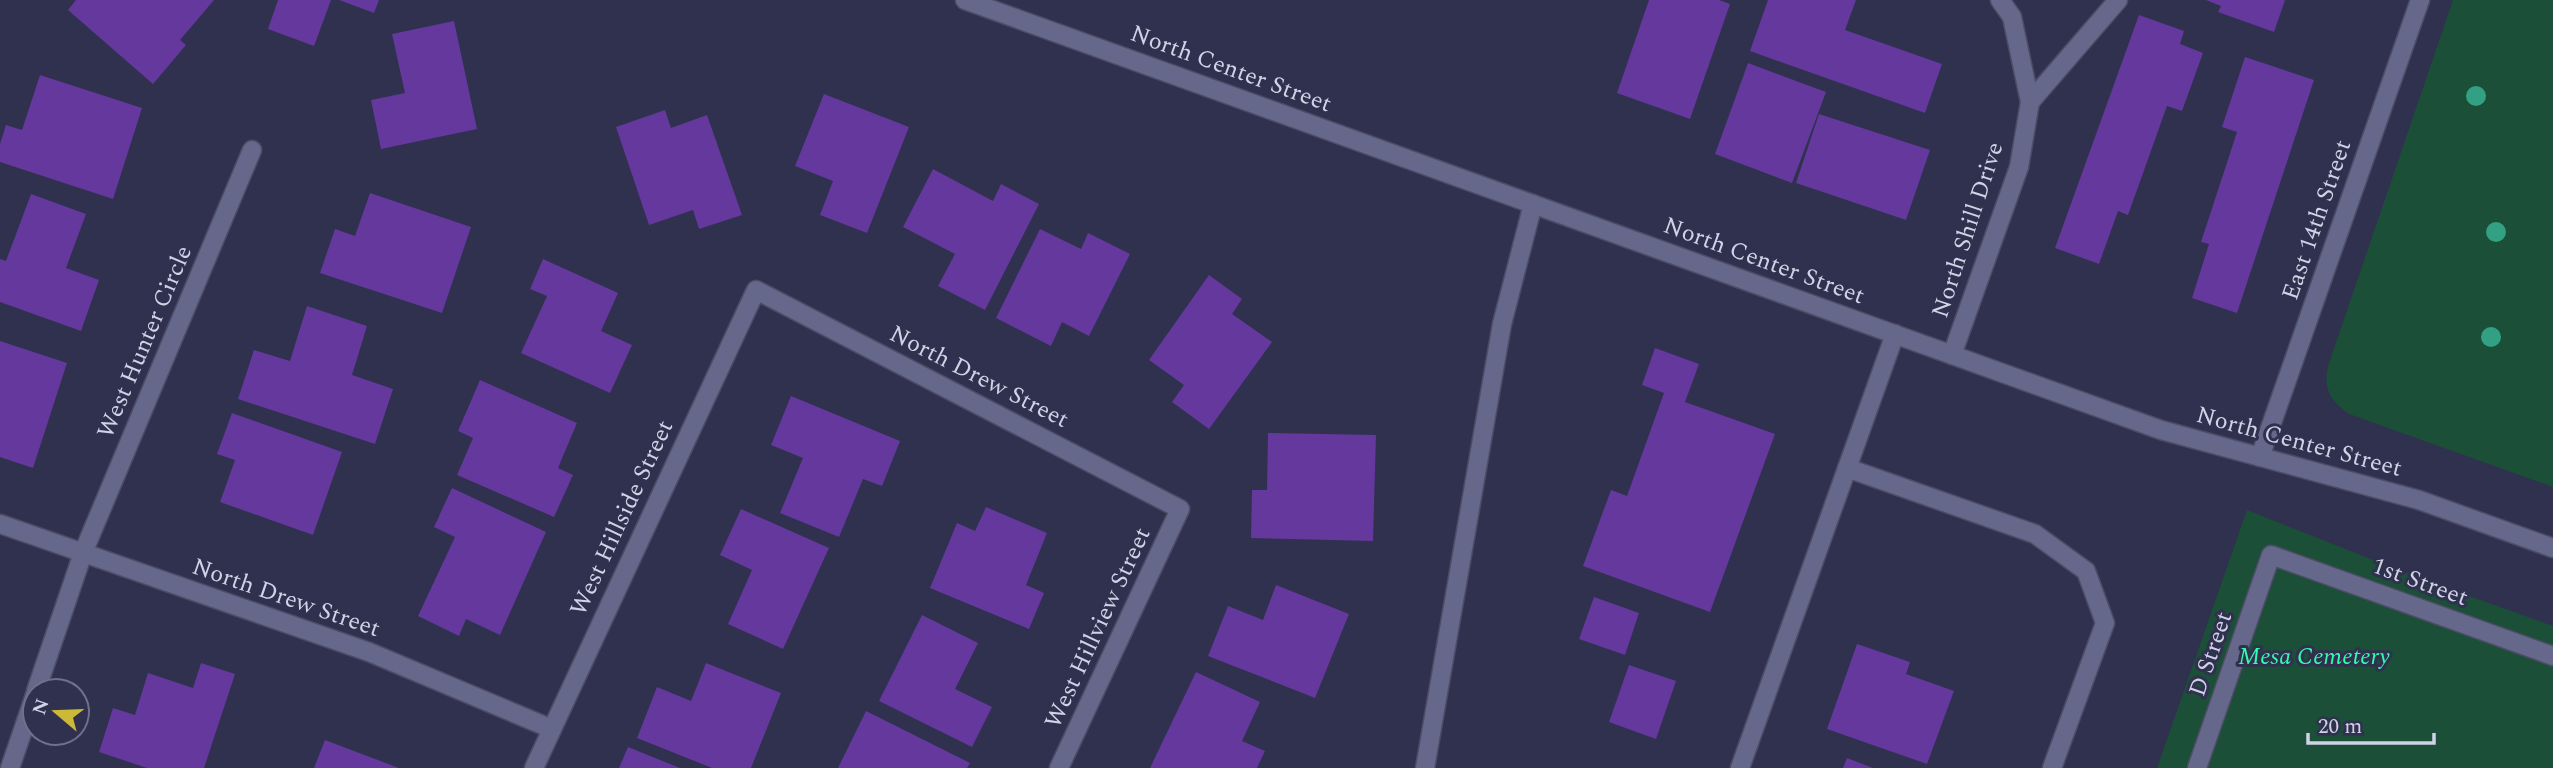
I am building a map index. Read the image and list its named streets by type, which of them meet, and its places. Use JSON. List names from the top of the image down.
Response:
{
  "streets": {
    "street": [
      "North Center Street",
      "East 14th Street",
      "North Shill Drive",
      "West Hunter Circle",
      "North Drew Street",
      "West Hillside Street",
      "1st Street",
      "West Hillview Street",
      "D Street"
    ]
  },
  "crossings": [
    ["North Center Street", "East 14th Street"],
    ["North Center Street", "North Shill Drive"],
    ["West Hunter Circle", "North Drew Street"],
    ["North Drew Street", "West Hillside Street"],
    ["North Drew Street", "West Hillview Street"],
    ["1st Street", "D Street"]
  ],
  "parks": ["Mesa Cemetery"],
  "scale_bar": "20 m",
  "north": "left"
}
